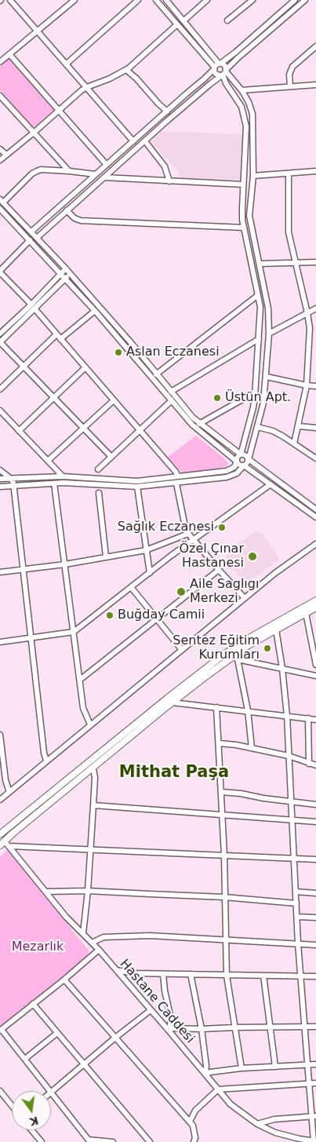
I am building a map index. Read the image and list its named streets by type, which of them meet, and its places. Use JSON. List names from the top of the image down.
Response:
{
  "streets": {
    "street": ["Hastane Caddesi"]
  },
  "districts": ["Mithat Paşa"],
  "parks": ["Mezarlık"],
  "places": [
    "Aslan Eczanesi",
    "Üstün Apt.",
    "Sağlık Eczanesi",
    "Özel Çınar Hastanesi",
    "Aile Saglıgı Merkezi",
    "Buğday Camii",
    "Sentez Eğitim Kurumları"
  ],
  "north": "bottom"
}
